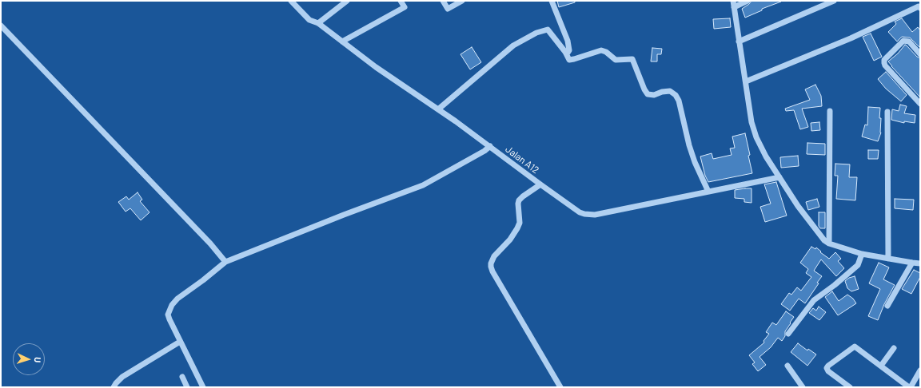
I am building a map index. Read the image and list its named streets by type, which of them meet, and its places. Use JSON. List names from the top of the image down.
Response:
{
  "streets": {
    "street": ["Jalan A12"]
  },
  "north": "right"
}
